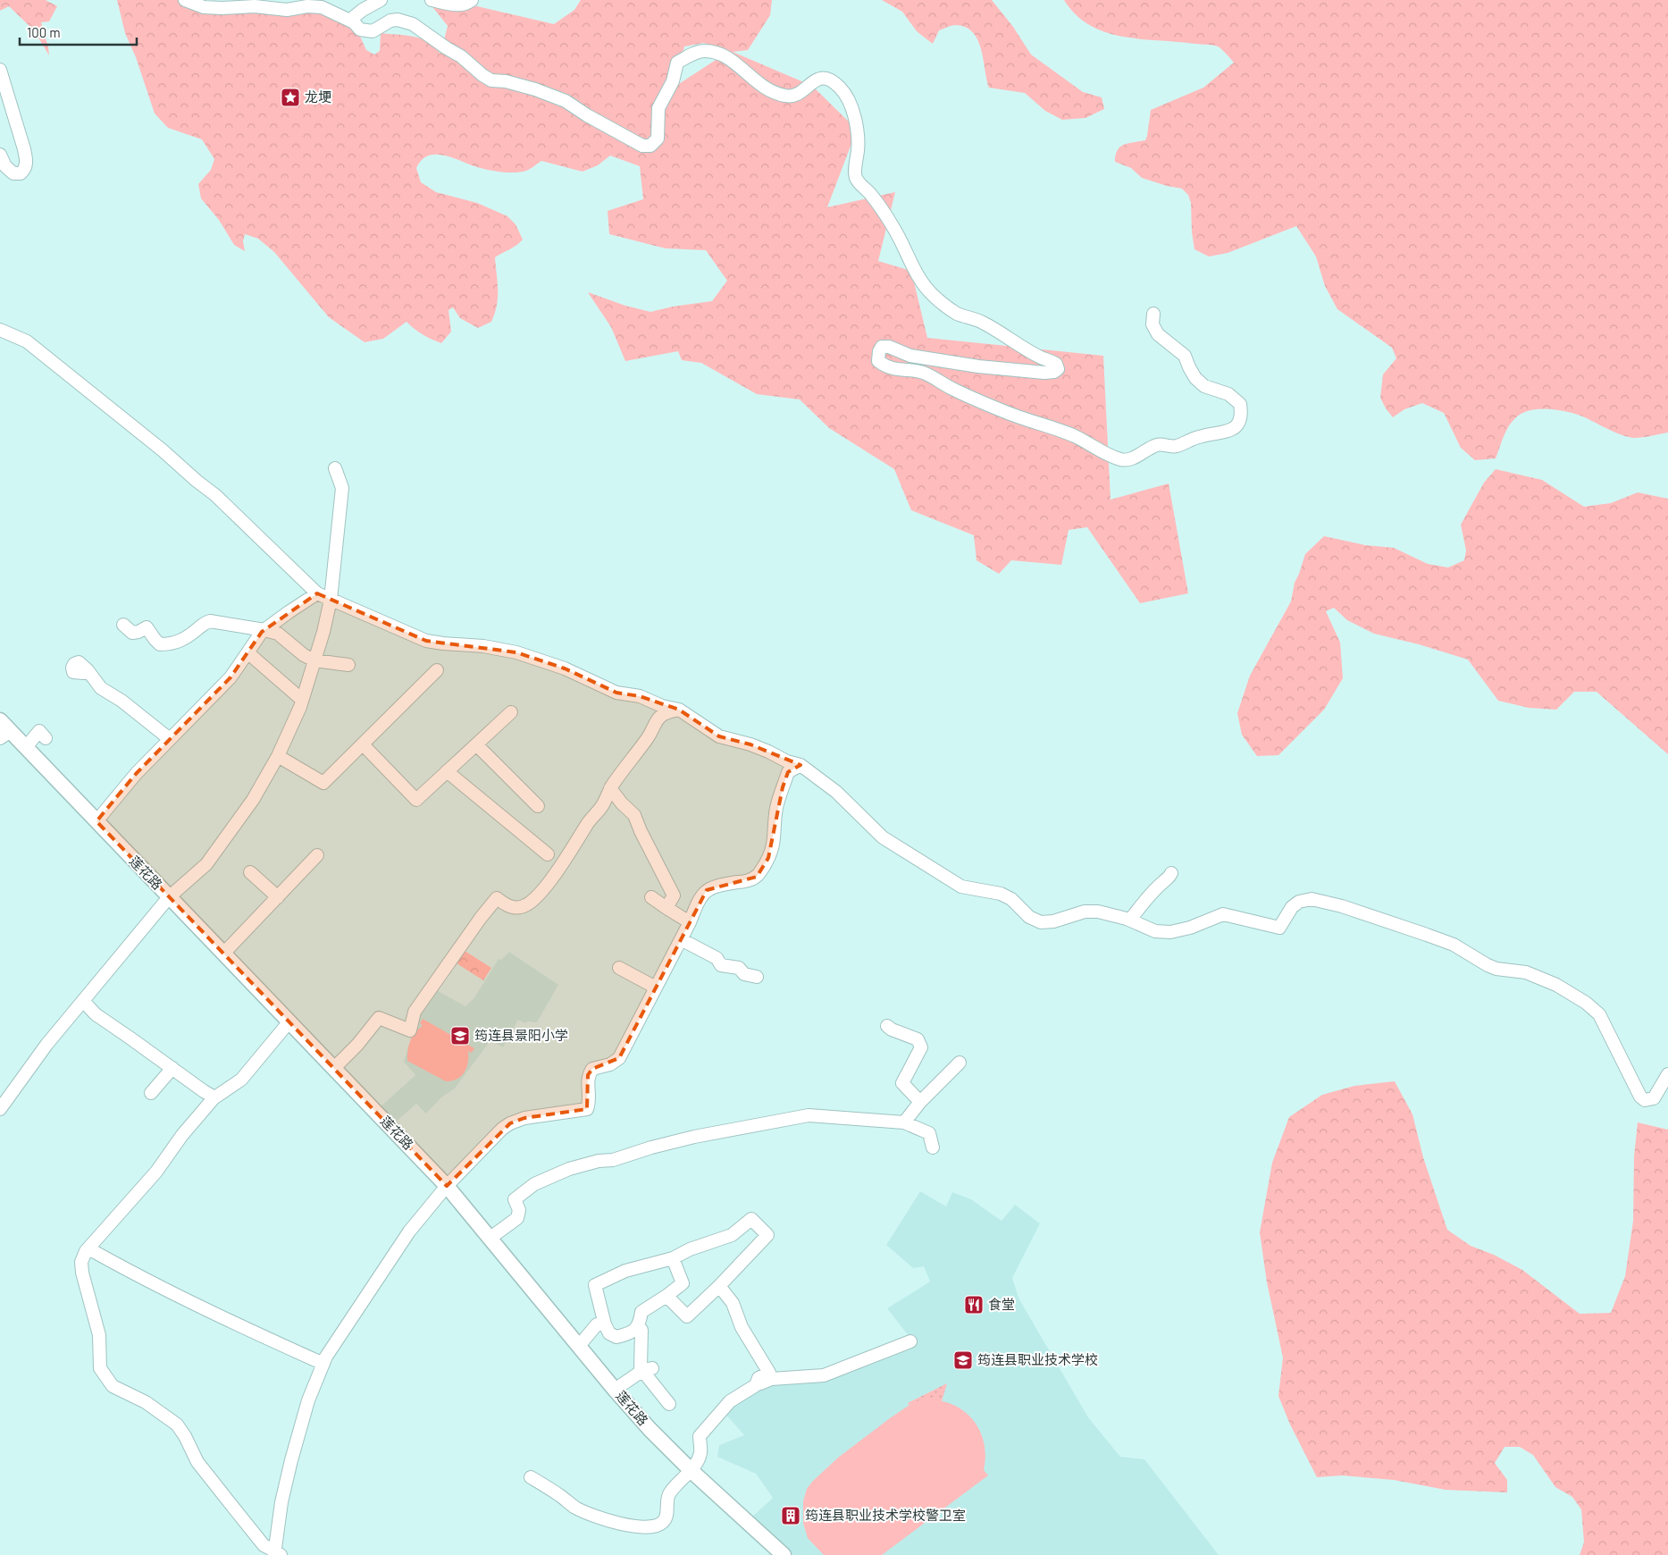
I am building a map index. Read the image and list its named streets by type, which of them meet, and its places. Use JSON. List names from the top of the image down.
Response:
{
  "streets": {
    "main road": ["莲花路"]
  },
  "places": {
    "place": ["龙埂"],
    "school or university": ["筠连县景阳小学", "筠连县职业技术学校"],
    "restaurant": ["食堂"],
    "building": ["筠连县职业技术学校警卫室"]
  },
  "scale_bar": "100 m"
}
